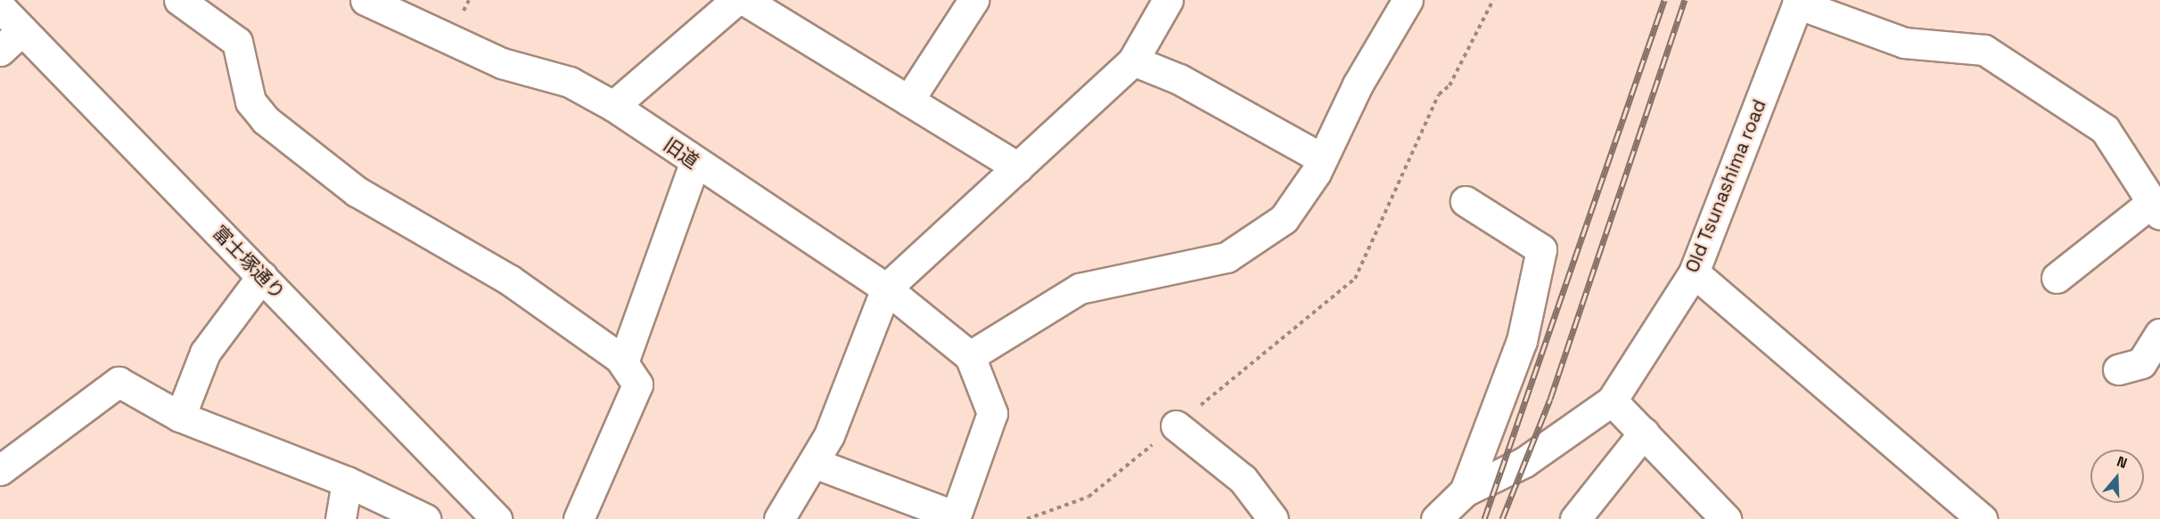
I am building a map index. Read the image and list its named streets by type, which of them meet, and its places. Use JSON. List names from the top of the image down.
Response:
{
  "streets": {
    "street": ["旧道", "Old Tsunashima road", "富士塚通り"]
  },
  "north": "top"
}
